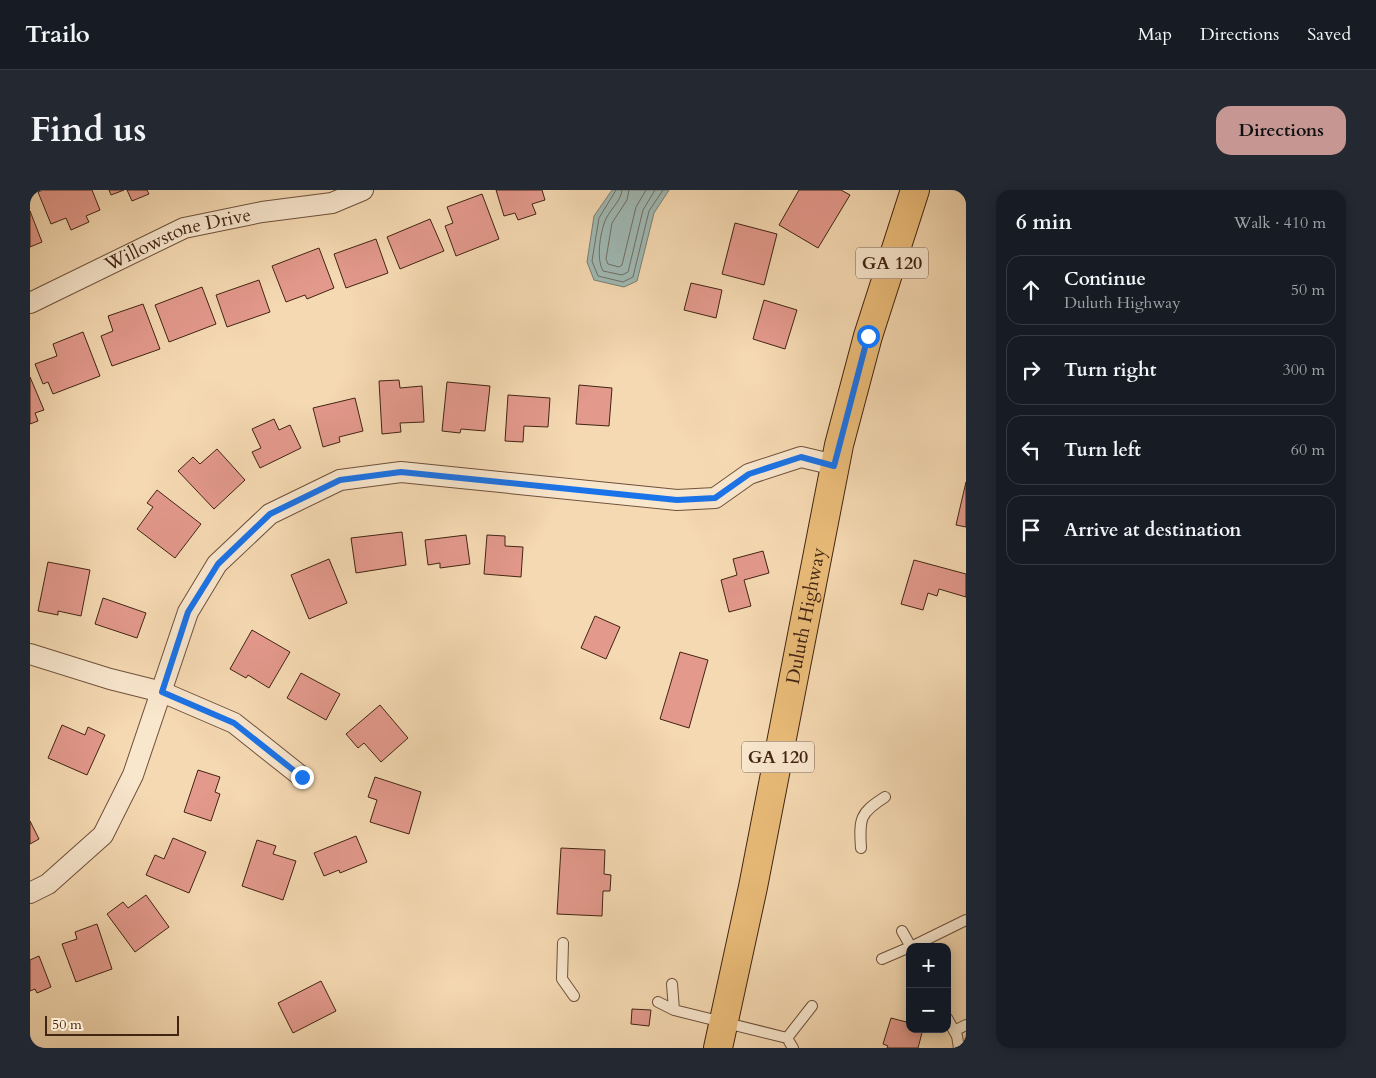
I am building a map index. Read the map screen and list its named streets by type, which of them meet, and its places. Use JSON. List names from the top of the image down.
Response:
{
  "streets": {
    "main road": ["GA 120", "Duluth Highway"],
    "street": ["Willowstone Drive"]
  },
  "scale_bar": "50 m",
  "page": {
    "header": "Trailo",
    "nav": ["Map", "Directions", "Saved"],
    "title": "Find us",
    "buttons": "Directions",
    "heading": ["6 min", "Walk · 410 m"],
    "list": [
      ["Continue", "Duluth Highway", "50 m"],
      ["Turn right", "300 m"],
      ["Turn left", "60 m"],
      "Arrive at destination"
    ],
    "map_buttons": ["+", "−"],
    "scale": "50 m"
  }
}
